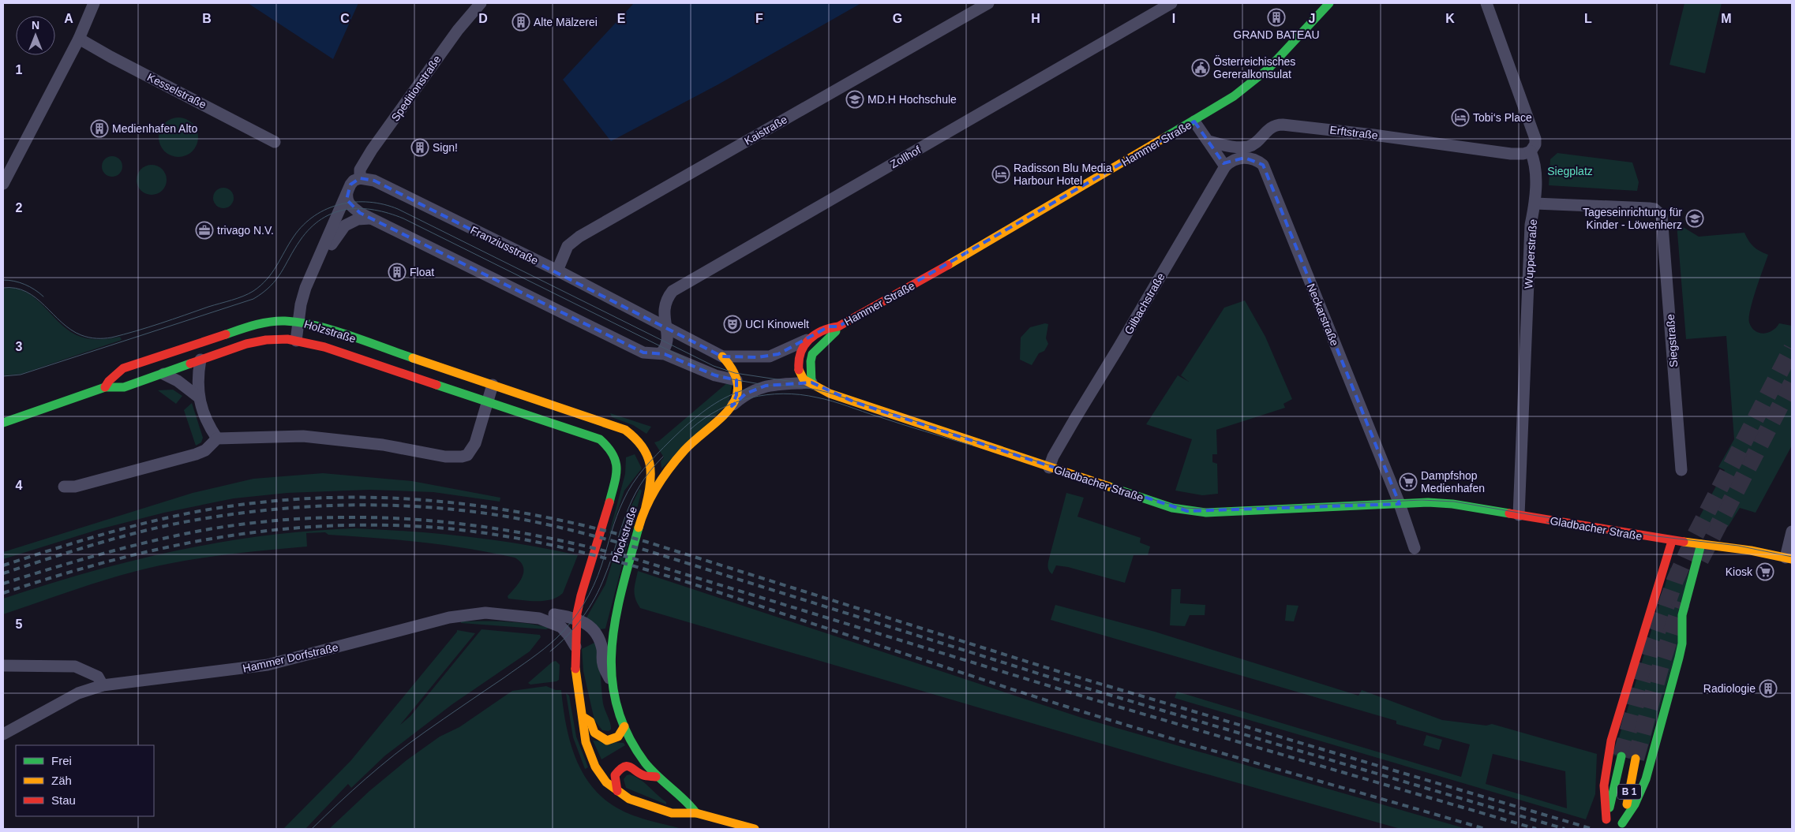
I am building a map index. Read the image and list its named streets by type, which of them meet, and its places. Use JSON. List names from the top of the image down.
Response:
{
  "streets": {
    "main road": [
      "Hammer Straße",
      "Franziusstraße",
      "Holzstraße",
      "Gladbacher Straße",
      "Plockstraße",
      "B 1"
    ],
    "street": [
      "Speditionstraße",
      "Kesselstraße",
      "Kaistraße",
      "Erftstraße",
      "Zollhof",
      "Wupperstraße",
      "Gilbachstraße",
      "Neckarstraße",
      "Siegstraße",
      "Hammer Dorfstraße"
    ]
  },
  "crossings": [
    ["Speditionstraße", "Franziusstraße"],
    ["Kaistraße", "Franziusstraße"],
    ["Erftstraße", "Wupperstraße"],
    ["Hammer Straße", "Franziusstraße"],
    ["Hammer Straße", "Gladbacher Straße"],
    ["Zollhof", "Franziusstraße"],
    ["Franziusstraße", "Plockstraße"],
    ["Wupperstraße", "Siegstraße"],
    ["Wupperstraße", "Gladbacher Straße"],
    ["Gilbachstraße", "Neckarstraße"],
    ["Gilbachstraße", "Gladbacher Straße"],
    ["Neckarstraße", "Gladbacher Straße"],
    ["Holzstraße", "Plockstraße"],
    ["Holzstraße", "Hammer Dorfstraße"],
    ["Plockstraße", "Hammer Dorfstraße"]
  ],
  "parks": ["Siegplatz"],
  "places": {
    "building": [
      "GRAND BATEAU",
      "Alte Mälzerei",
      "Medienhafen Alto",
      "Sign!",
      "Float",
      "Radiologie"
    ],
    "public building": ["Österreichisches Gereralkonsulat"],
    "school or university": ["MD.H Hochschule", "Tageseinrichtung für Kinder - Löwenherz"],
    "hotel": ["Tobi‘s Place", "Radisson Blu Media Harbour Hotel"],
    "office": ["trivago N.V."],
    "theatre": ["UCI Kinowelt"],
    "supermarket": ["Dampfshop Medienhafen", "Kiosk"]
  },
  "legend": ["Frei", "Zäh", "Stau"],
  "north": "top",
  "grid": {
    "columns": [
      "A",
      "B",
      "C",
      "D",
      "E",
      "F",
      "G",
      "H",
      "I",
      "J",
      "K",
      "L",
      "M"
    ],
    "rows": [
      "1",
      "2",
      "3",
      "4",
      "5"
    ]
  }
}
